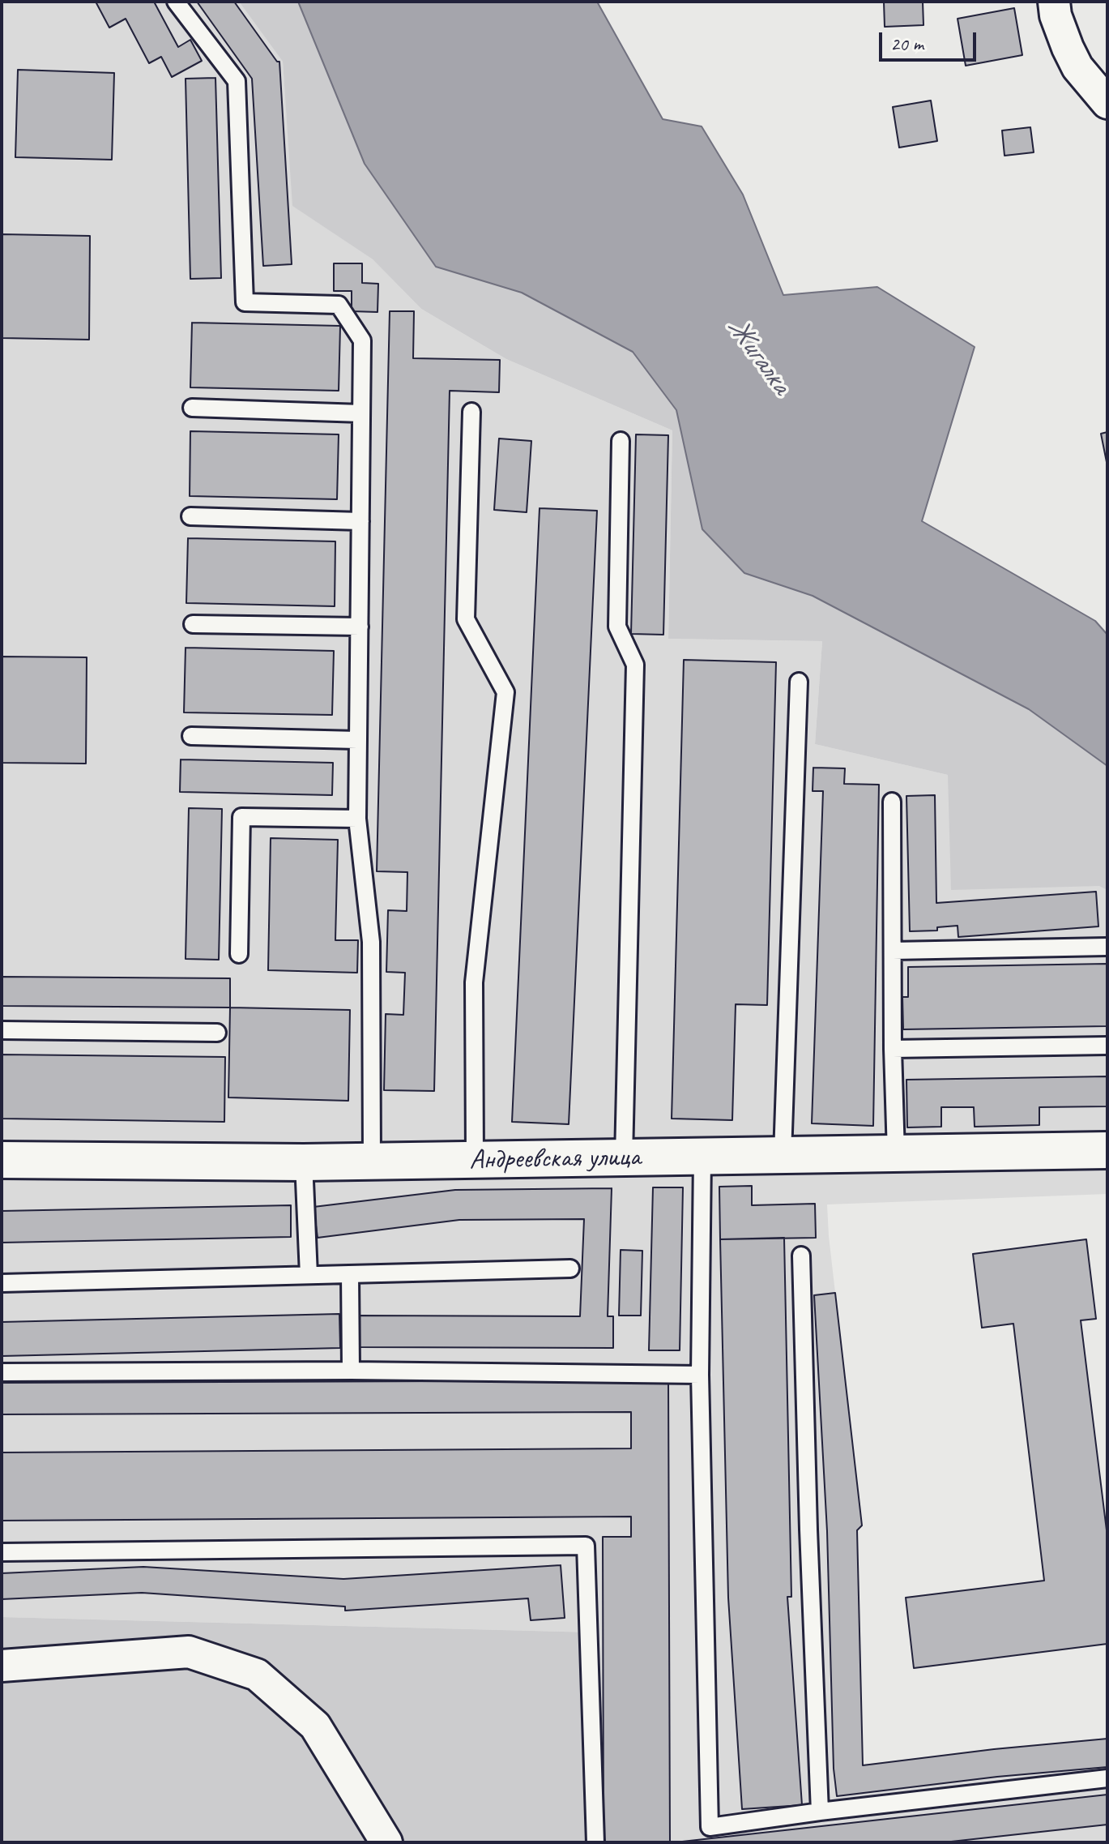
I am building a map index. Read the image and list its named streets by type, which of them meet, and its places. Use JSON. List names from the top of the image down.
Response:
{
  "streets": {
    "street": ["Андреевская улица"]
  },
  "water": ["Жигалка"],
  "scale_bar": "20 m"
}
